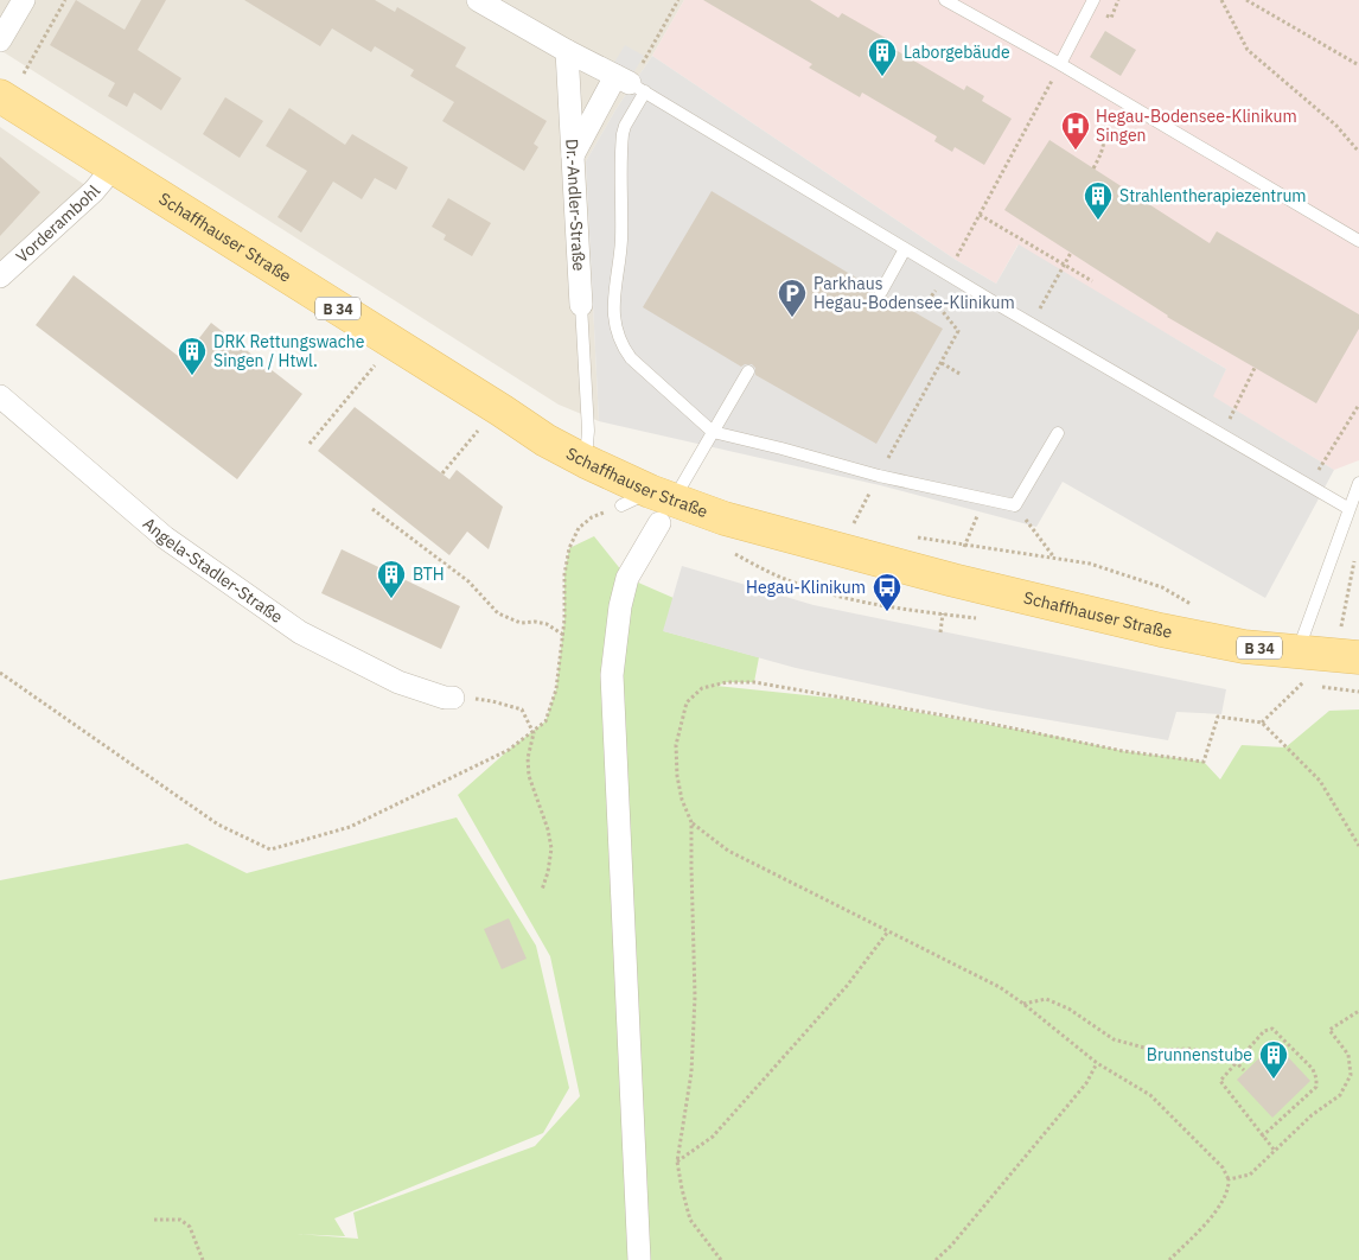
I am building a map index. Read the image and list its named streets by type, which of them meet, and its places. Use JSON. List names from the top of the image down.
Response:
{
  "streets": {
    "main road": ["Schaffhauser Straße", "B 34"],
    "street": ["Dr.-Andler-Straße", "Vorderambohl", "Angela-Stadler-Straße"]
  },
  "crossings": [
    ["Dr.-Andler-Straße", "Schaffhauser Straße"],
    ["Vorderambohl", "Schaffhauser Straße"]
  ],
  "places": {
    "building": [
      "Laborgebäude",
      "Strahlentherapiezentrum",
      "DRK Rettungswache Singen / Htwl.",
      "BTH",
      "Brunnenstube"
    ],
    "hospital": ["Hegau-Bodensee-Klinikum Singen"],
    "parking": ["Parkhaus Hegau-Bodensee-Klinikum"],
    "bus stop": ["Hegau-Klinikum"]
  }
}
